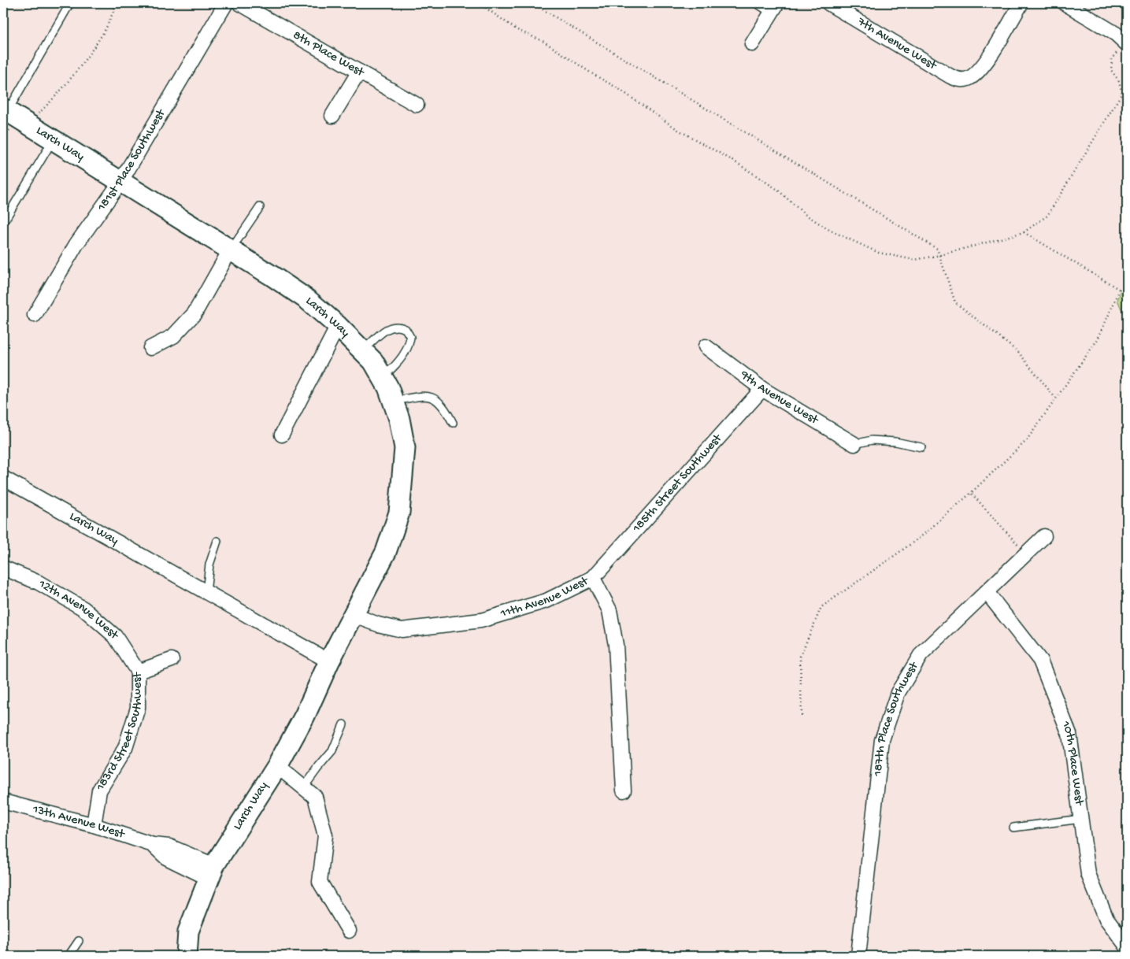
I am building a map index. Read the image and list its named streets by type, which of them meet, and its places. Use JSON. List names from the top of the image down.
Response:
{
  "streets": {
    "main road": ["Larch Way"],
    "street": [
      "7th Avenue West",
      "8th Place West",
      "181st Place Southwest",
      "9th Avenue West",
      "185th Street Southwest",
      "11th Avenue West",
      "12th Avenue West",
      "187th Place Southwest",
      "183rd Street Southwest",
      "10th Place West",
      "13th Avenue West"
    ]
  },
  "crossings": [
    ["Larch Way", "181st Place Southwest"],
    ["Larch Way", "11th Avenue West"],
    ["Larch Way", "13th Avenue West"],
    ["9th Avenue West", "185th Street Southwest"],
    ["185th Street Southwest", "11th Avenue West"],
    ["12th Avenue West", "183rd Street Southwest"],
    ["187th Place Southwest", "10th Place West"],
    ["183rd Street Southwest", "13th Avenue West"]
  ]
}
